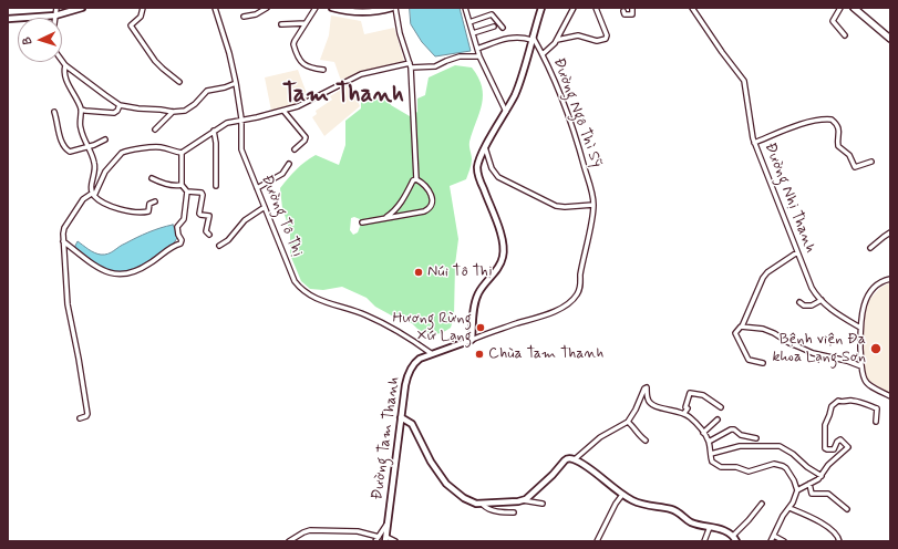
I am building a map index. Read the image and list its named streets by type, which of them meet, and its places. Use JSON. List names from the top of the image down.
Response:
{
  "streets": {
    "street": [
      "Đường Ngô Thì Sỹ",
      "Đường Nhị Thanh",
      "Đường Tô Thị",
      "Đường Tam Thanh"
    ]
  },
  "crossings": [
    ["Đường Ngô Thì Sỹ", "Đường Tam Thanh"],
    ["Đường Tô Thị", "Đường Tam Thanh"]
  ],
  "districts": ["Tam Thanh"],
  "places": [
    "Núi Tô Thị",
    "Hương Rừng Xứ Lạng",
    "Bệnh viện Đa khoa Lạng Sơn",
    "Chùa Tam Thanh"
  ],
  "north": "left"
}
